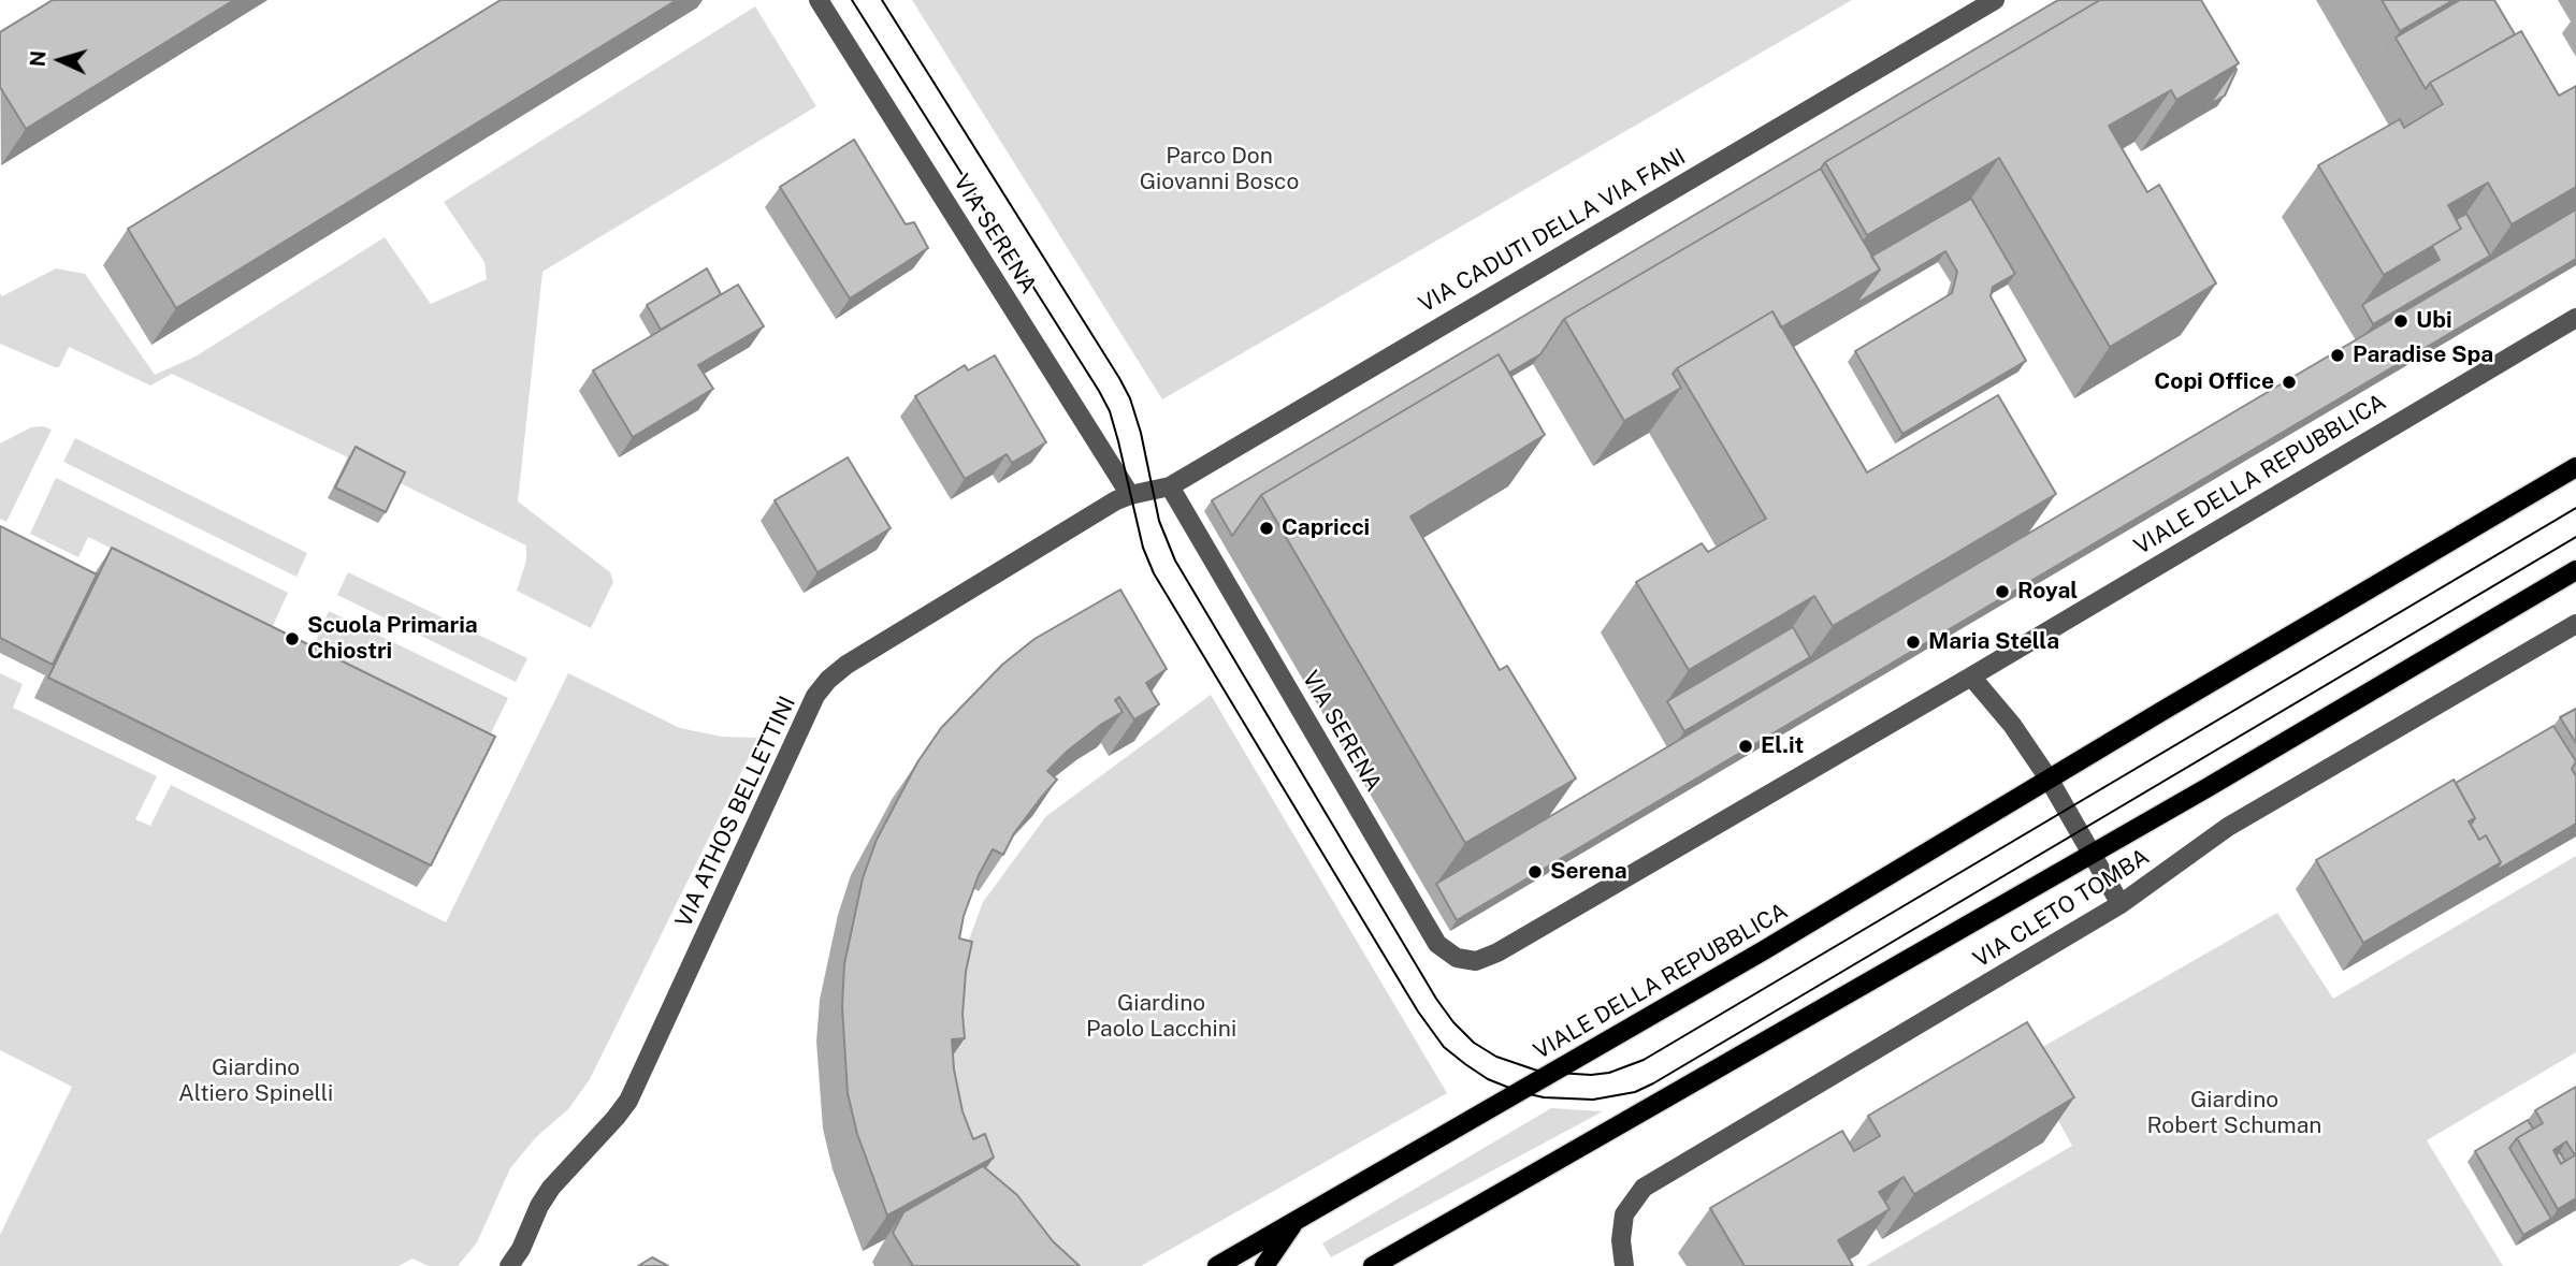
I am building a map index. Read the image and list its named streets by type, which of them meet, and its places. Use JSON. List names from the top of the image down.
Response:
{
  "streets": {
    "main road": ["VIALE DELLA REPUBBLICA"],
    "street": [
      "VIA CADUTI DELLA VIA FANI",
      "VIA SERENA",
      "VIA ATHOS BELLETTINI",
      "VIA CLETO TOMBA"
    ]
  },
  "crossings": [
    ["VIA CADUTI DELLA VIA FANI", "VIA SERENA"],
    ["VIA CADUTI DELLA VIA FANI", "VIA ATHOS BELLETTINI"],
    ["VIA SERENA", "VIALE DELLA REPUBBLICA"],
    ["VIA SERENA", "VIA ATHOS BELLETTINI"]
  ],
  "parks": [
    "Parco Don Giovanni Bosco",
    "Giardino Paolo Lacchini",
    "Giardino Altiero Spinelli",
    "Giardino Robert Schuman"
  ],
  "places": [
    "Ubi",
    "Paradise Spa",
    "Copi Office",
    "Capricci",
    "Royal",
    "Scuola Primaria Chiostri",
    "Maria Stella",
    "El.it",
    "Serena"
  ],
  "north": "left"
}
